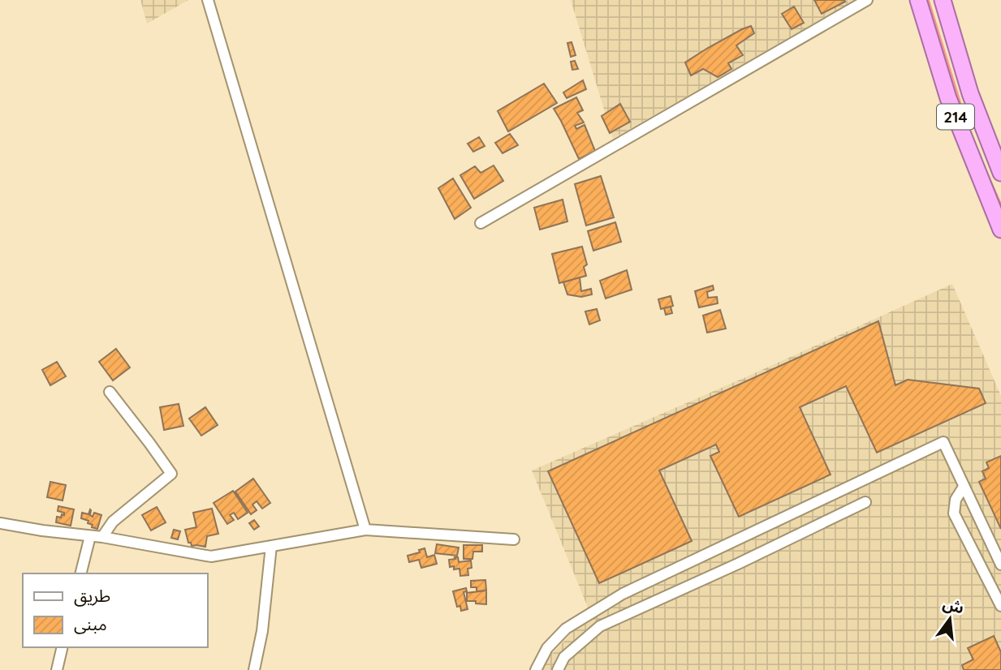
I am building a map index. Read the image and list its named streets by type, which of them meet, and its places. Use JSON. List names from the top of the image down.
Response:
{
  "streets": {
    "highway": ["214"]
  },
  "legend": ["طريق", "مبنى"],
  "north": "top"
}
